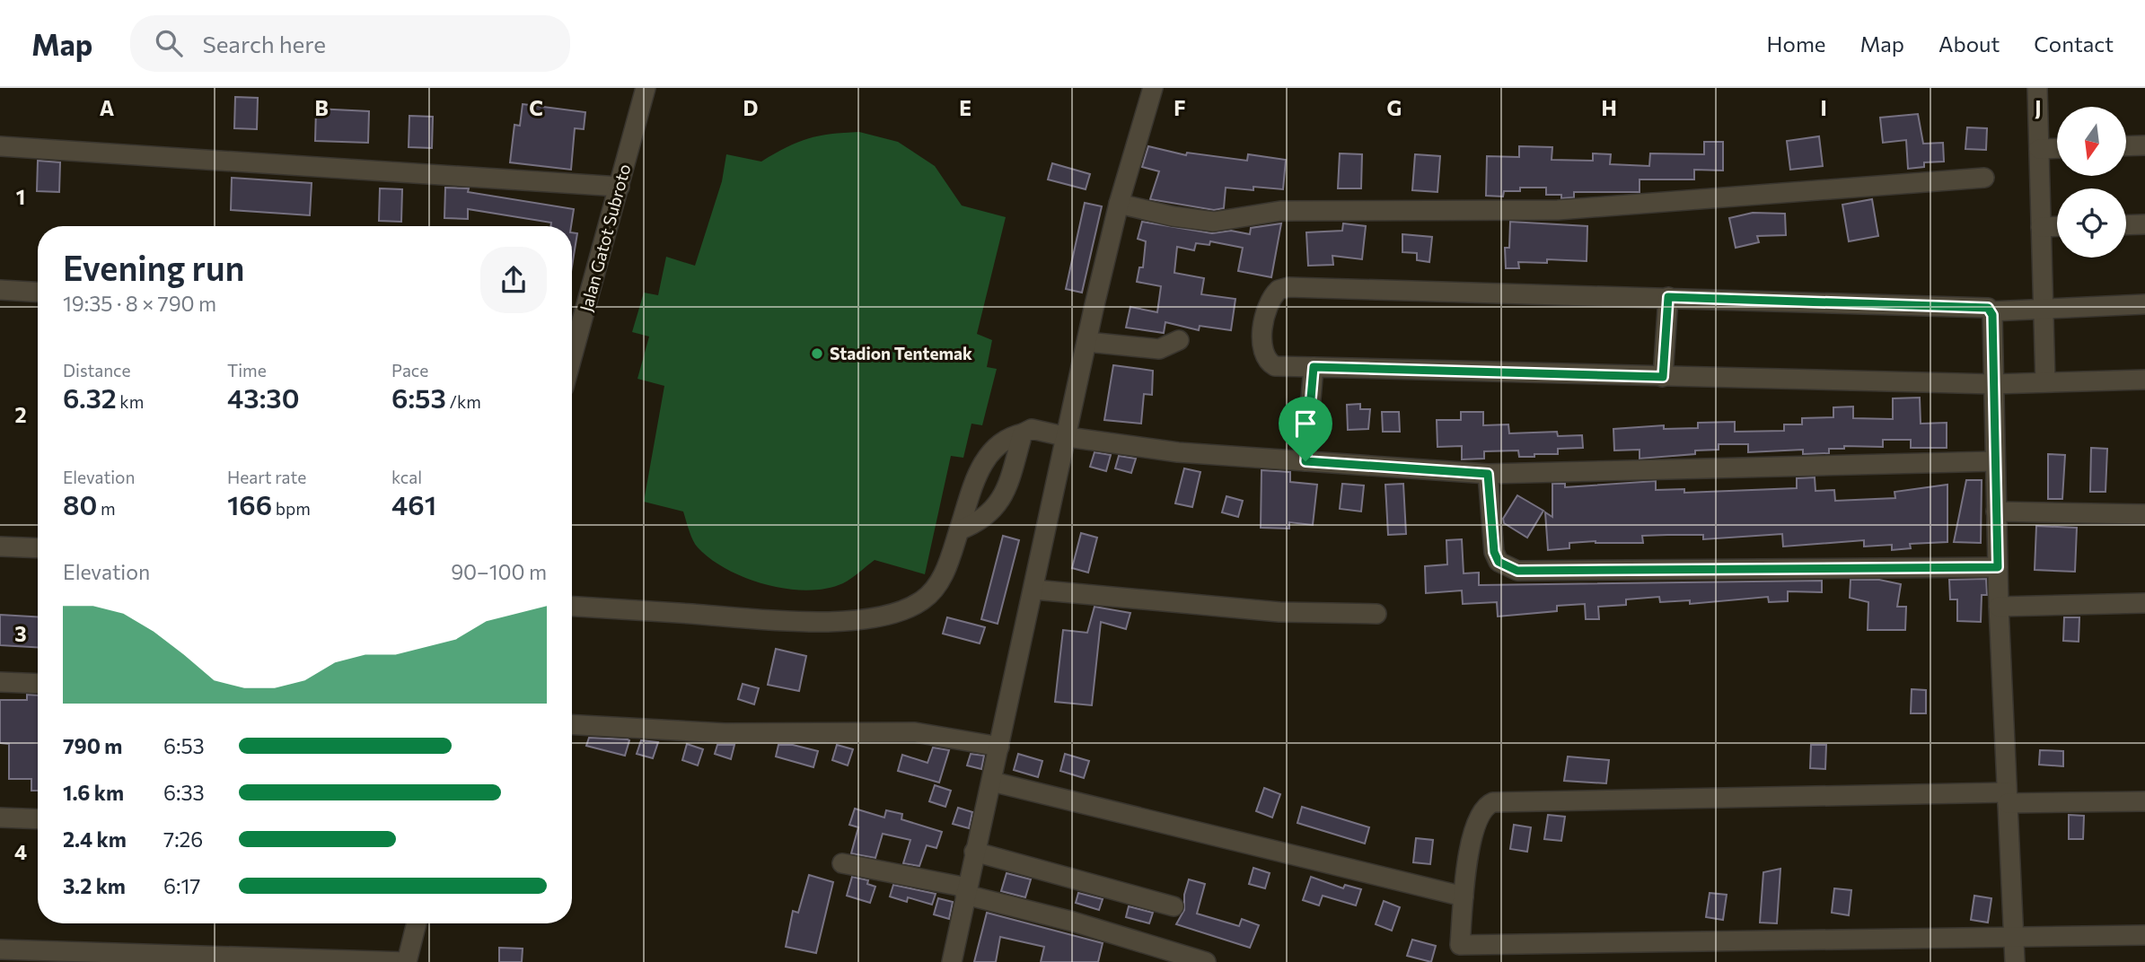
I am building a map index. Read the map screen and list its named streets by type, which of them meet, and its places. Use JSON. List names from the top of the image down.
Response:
{
  "streets": {
    "street": ["Jalan Gatot Subroto"]
  },
  "places": ["Stadion Tentemak"],
  "north": "bottom",
  "page": {
    "header": "Map",
    "search": "Search here",
    "nav": [
      "Home",
      "Map",
      "About",
      "Contact"
    ],
    "heading": ["Evening run", "19:35 · 8 × 790 m"],
    "stats": [
      ["Distance", "6.32 km"],
      ["Time", "43:30"],
      ["Pace", "6:53 /km"],
      ["Elevation", "80 m"],
      ["Heart rate", "166 bpm"],
      ["kcal", "461"]
    ],
    "chart": ["Elevation", "90–100 m"],
    "list": [
      {
        "name": "790 m",
        "note": "6:53"
      },
      {
        "name": "1.6 km",
        "note": "6:33"
      },
      {
        "name": "2.4 km",
        "note": "7:26"
      },
      {
        "name": "3.2 km",
        "note": "6:17"
      }
    ]
  },
  "grid": {
    "columns": [
      "A",
      "B",
      "C",
      "D",
      "E",
      "F",
      "G",
      "H",
      "I",
      "J"
    ],
    "rows": [
      "1",
      "2",
      "3",
      "4"
    ]
  }
}
